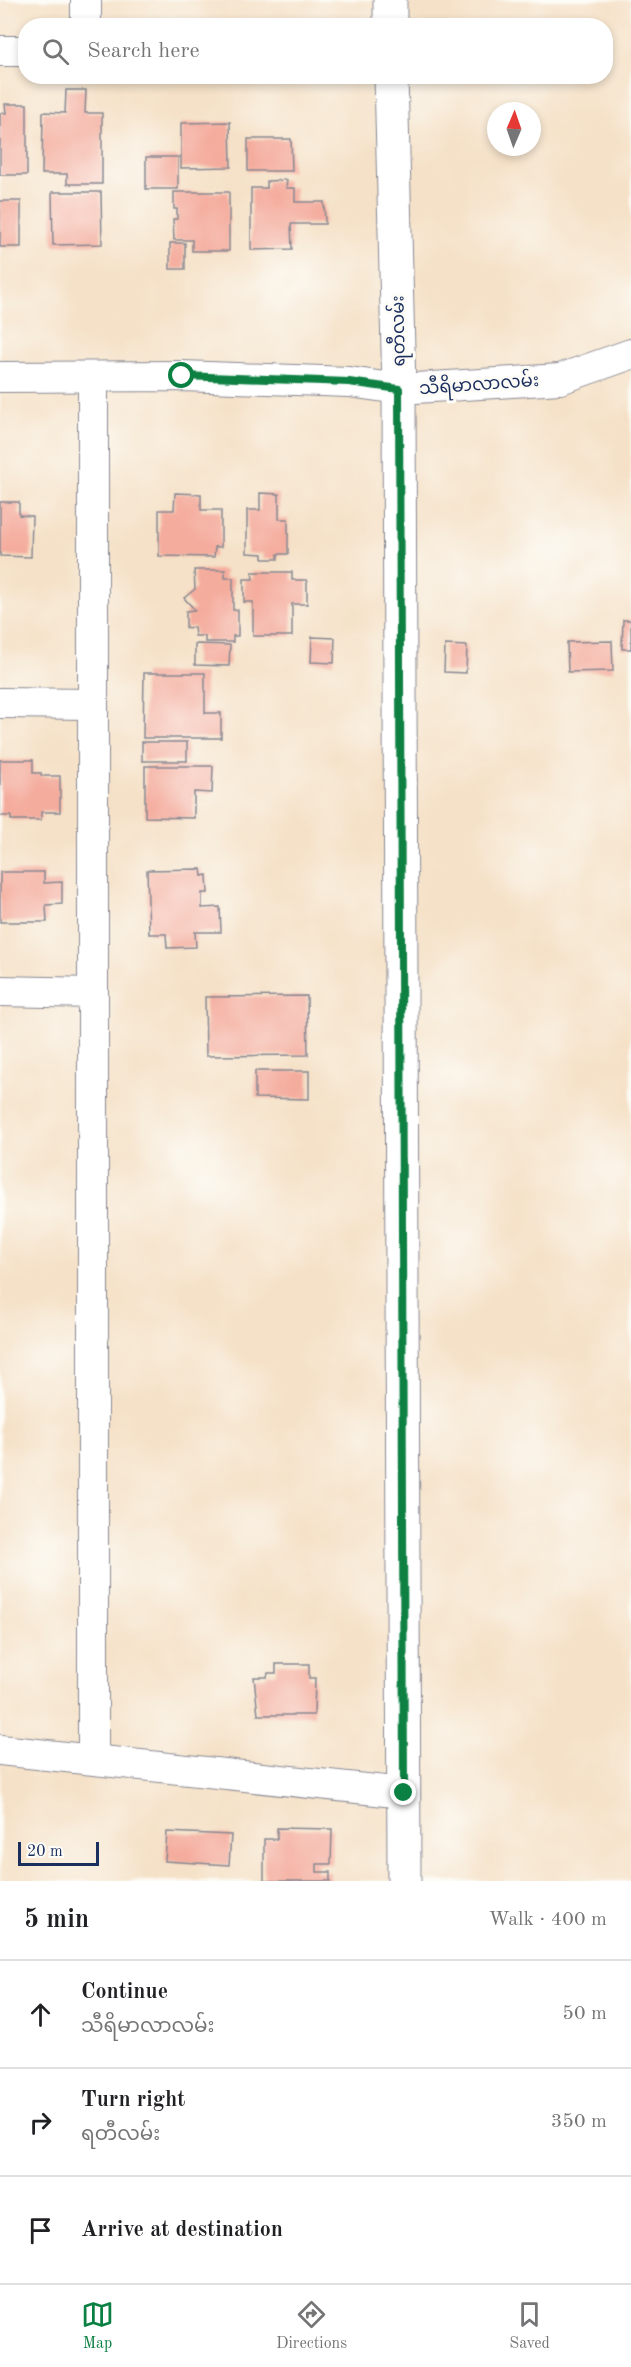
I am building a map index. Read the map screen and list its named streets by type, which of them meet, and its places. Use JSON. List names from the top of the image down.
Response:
{
  "streets": {
    "street": ["ရတီလမ်း", "သီရိမာလာလမ်း"]
  },
  "crossings": [
    ["ရတီလမ်း", "သီရိမာလာလမ်း"]
  ],
  "scale_bar": "20 m",
  "north": "top",
  "page": {
    "search": "Search here",
    "scale": "20 m",
    "heading": ["5 min", "Walk · 400 m"],
    "list": [
      ["Continue", "သီရိမာလာလမ်း", "50 m"],
      ["Turn right", "ရတီလမ်း", "350 m"],
      "Arrive at destination"
    ],
    "nav": ["Map", "Directions", "Saved"]
  }
}
